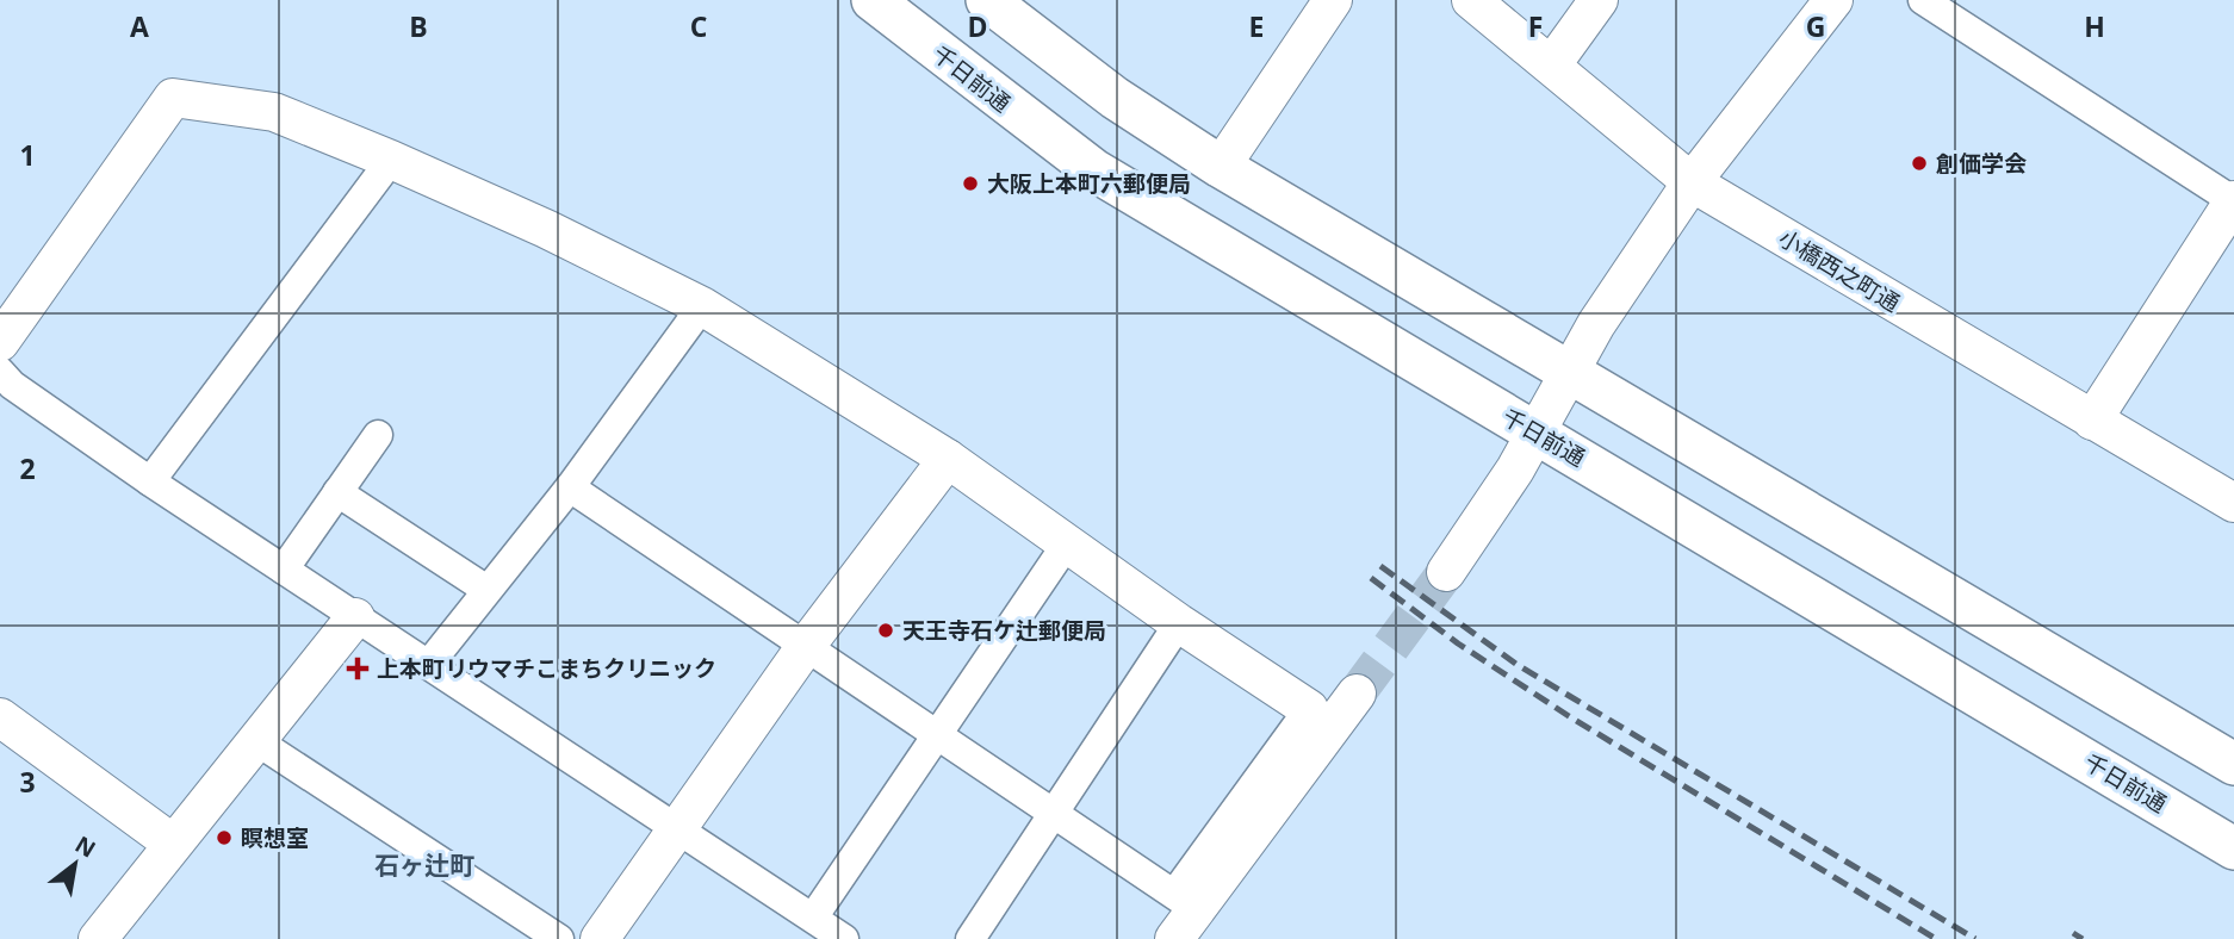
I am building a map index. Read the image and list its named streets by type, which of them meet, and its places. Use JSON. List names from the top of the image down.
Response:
{
  "streets": {
    "main road": ["千日前通"],
    "street": ["小橋西之町通"]
  },
  "districts": ["石ヶ辻町"],
  "places": {
    "other": [
      "創価学会",
      "大阪上本町六郵便局",
      "天王寺石ケ辻郵便局",
      "瞑想室"
    ],
    "health": ["上本町リウマチこまちクリニック"]
  },
  "north": "top right",
  "grid": {
    "columns": [
      "A",
      "B",
      "C",
      "D",
      "E",
      "F",
      "G",
      "H"
    ],
    "rows": ["1", "2", "3"]
  }
}
